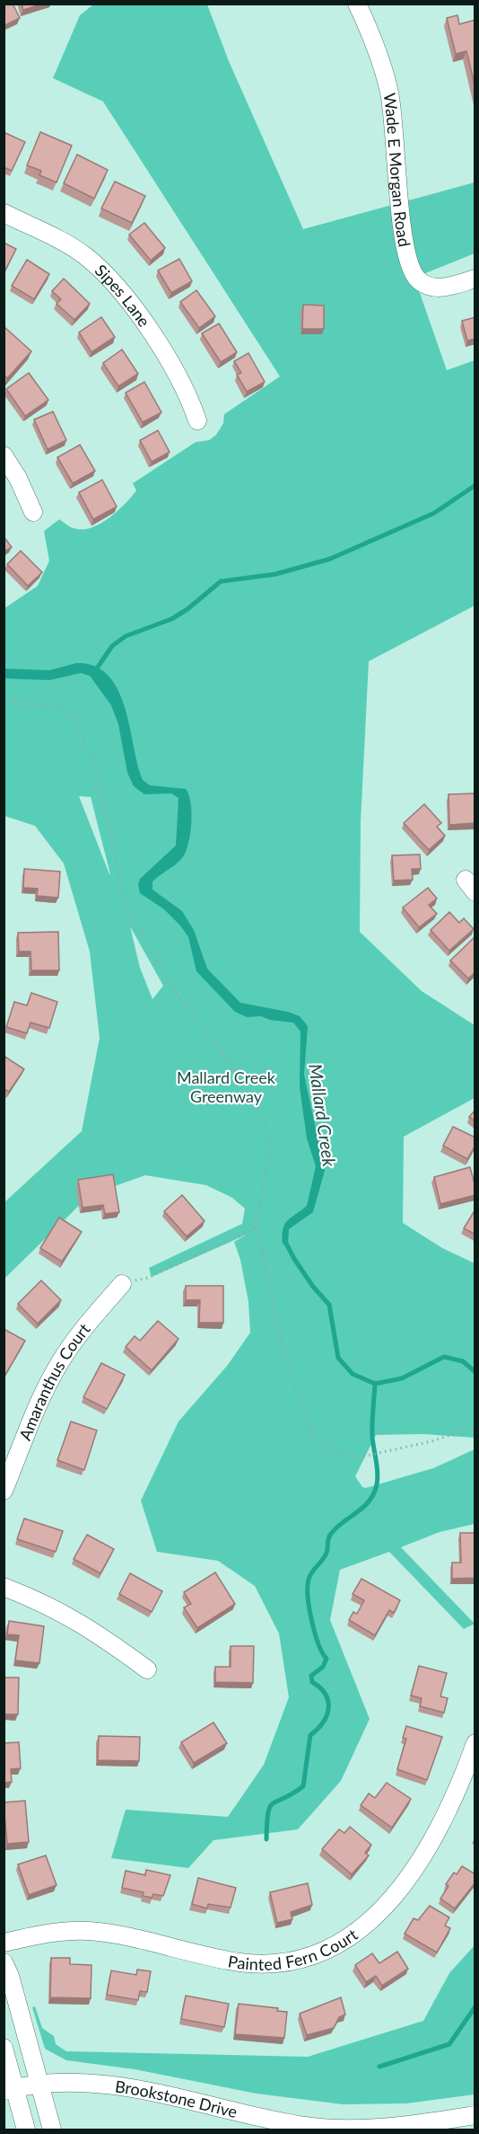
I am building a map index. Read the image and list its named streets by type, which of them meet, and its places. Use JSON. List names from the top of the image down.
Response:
{
  "streets": {
    "street": [
      "Wade E Morgan Road",
      "Sipes Lane",
      "Amaranthus Court",
      "Painted Fern Court",
      "Brookstone Drive"
    ]
  },
  "water": ["Mallard Creek"],
  "parks": ["Mallard Creek Greenway"]
}
